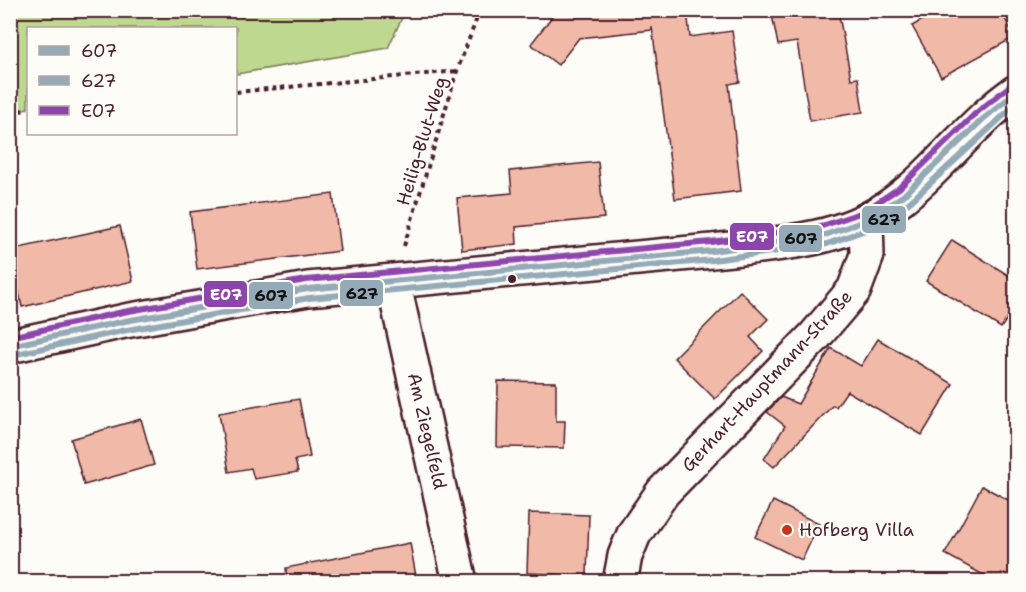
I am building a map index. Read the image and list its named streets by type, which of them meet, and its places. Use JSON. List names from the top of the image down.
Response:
{
  "streets": {
    "street": ["Gerhart-Hauptmann-Straße", "Am Ziegelfeld"],
    "path": ["Heilig-Blut-Weg"]
  },
  "crossings": [
    ["Heilig-Blut-Weg", "Am Ziegelfeld"]
  ],
  "places": ["Hofberg Villa"],
  "lines": ["transit line E07", "transit line 607", "transit line 627"],
  "legend": ["607", "627", "E07"]
}
